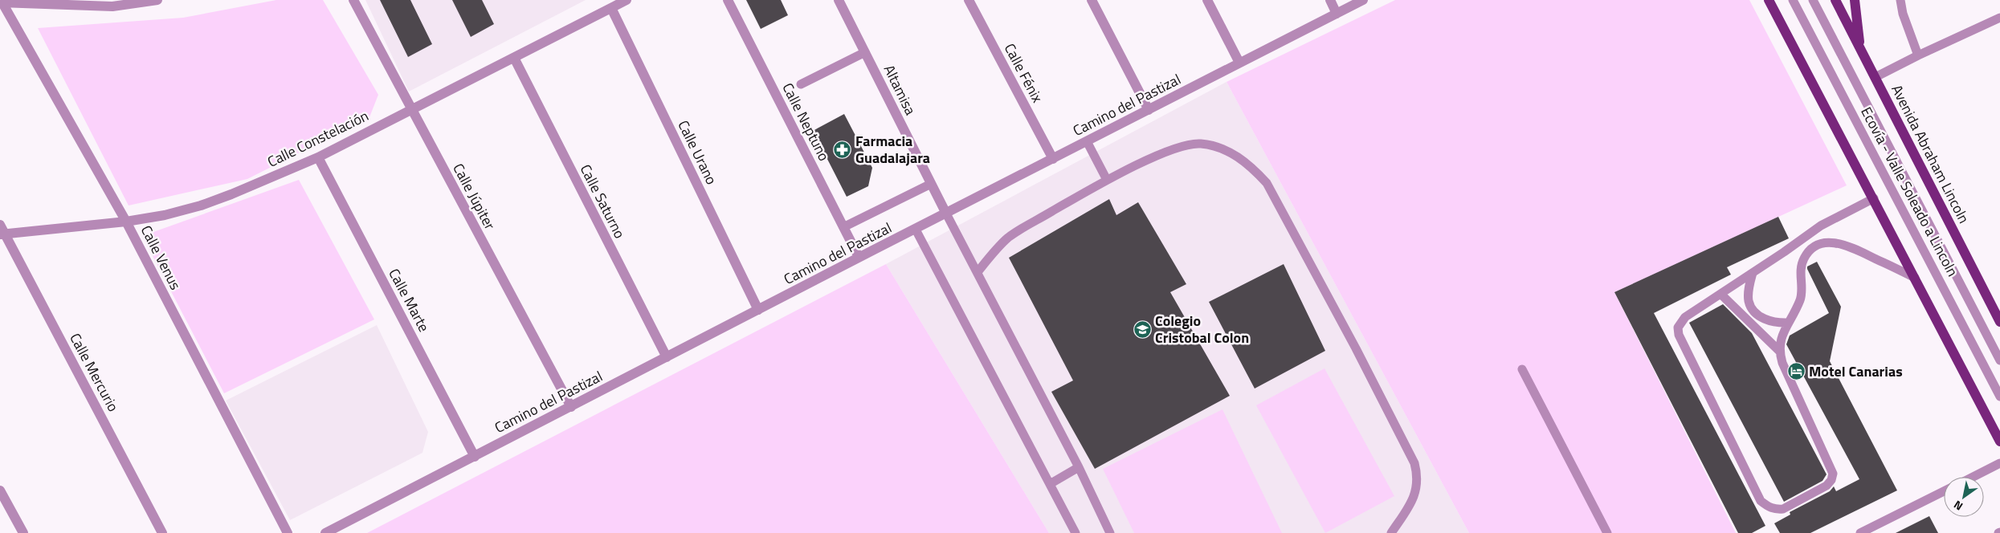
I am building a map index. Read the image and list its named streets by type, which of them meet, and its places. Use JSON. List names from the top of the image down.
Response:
{
  "streets": {
    "main road": ["Avenida Abraham Lincoln"],
    "street": [
      "Calle Fénix",
      "Altamisa",
      "Camino del Pastizal",
      "Calle Neptuno",
      "Calle Constelación",
      "Calle Urano",
      "Calle Júpiter",
      "Calle Saturno",
      "Calle Venus",
      "Calle Marte",
      "Calle Mercurio"
    ],
    "lane": ["Ecovía - Valle Soleado a Lincoln"]
  },
  "crossings": [
    ["Calle Fénix", "Camino del Pastizal"],
    ["Altamisa", "Camino del Pastizal"],
    ["Camino del Pastizal", "Calle Neptuno"],
    ["Camino del Pastizal", "Calle Urano"],
    ["Camino del Pastizal", "Calle Júpiter"],
    ["Camino del Pastizal", "Calle Saturno"],
    ["Camino del Pastizal", "Calle Marte"],
    ["Calle Constelación", "Calle Urano"],
    ["Calle Constelación", "Calle Júpiter"],
    ["Calle Constelación", "Calle Saturno"],
    ["Calle Constelación", "Calle Venus"],
    ["Calle Constelación", "Calle Marte"],
    ["Calle Constelación", "Calle Mercurio"]
  ],
  "places": {
    "pharmacy": ["Farmacia Guadalajara"],
    "school or university": ["Colegio Cristobal Colon"],
    "hotel": ["Motel Canarias"]
  },
  "north": "bottom left"
}
